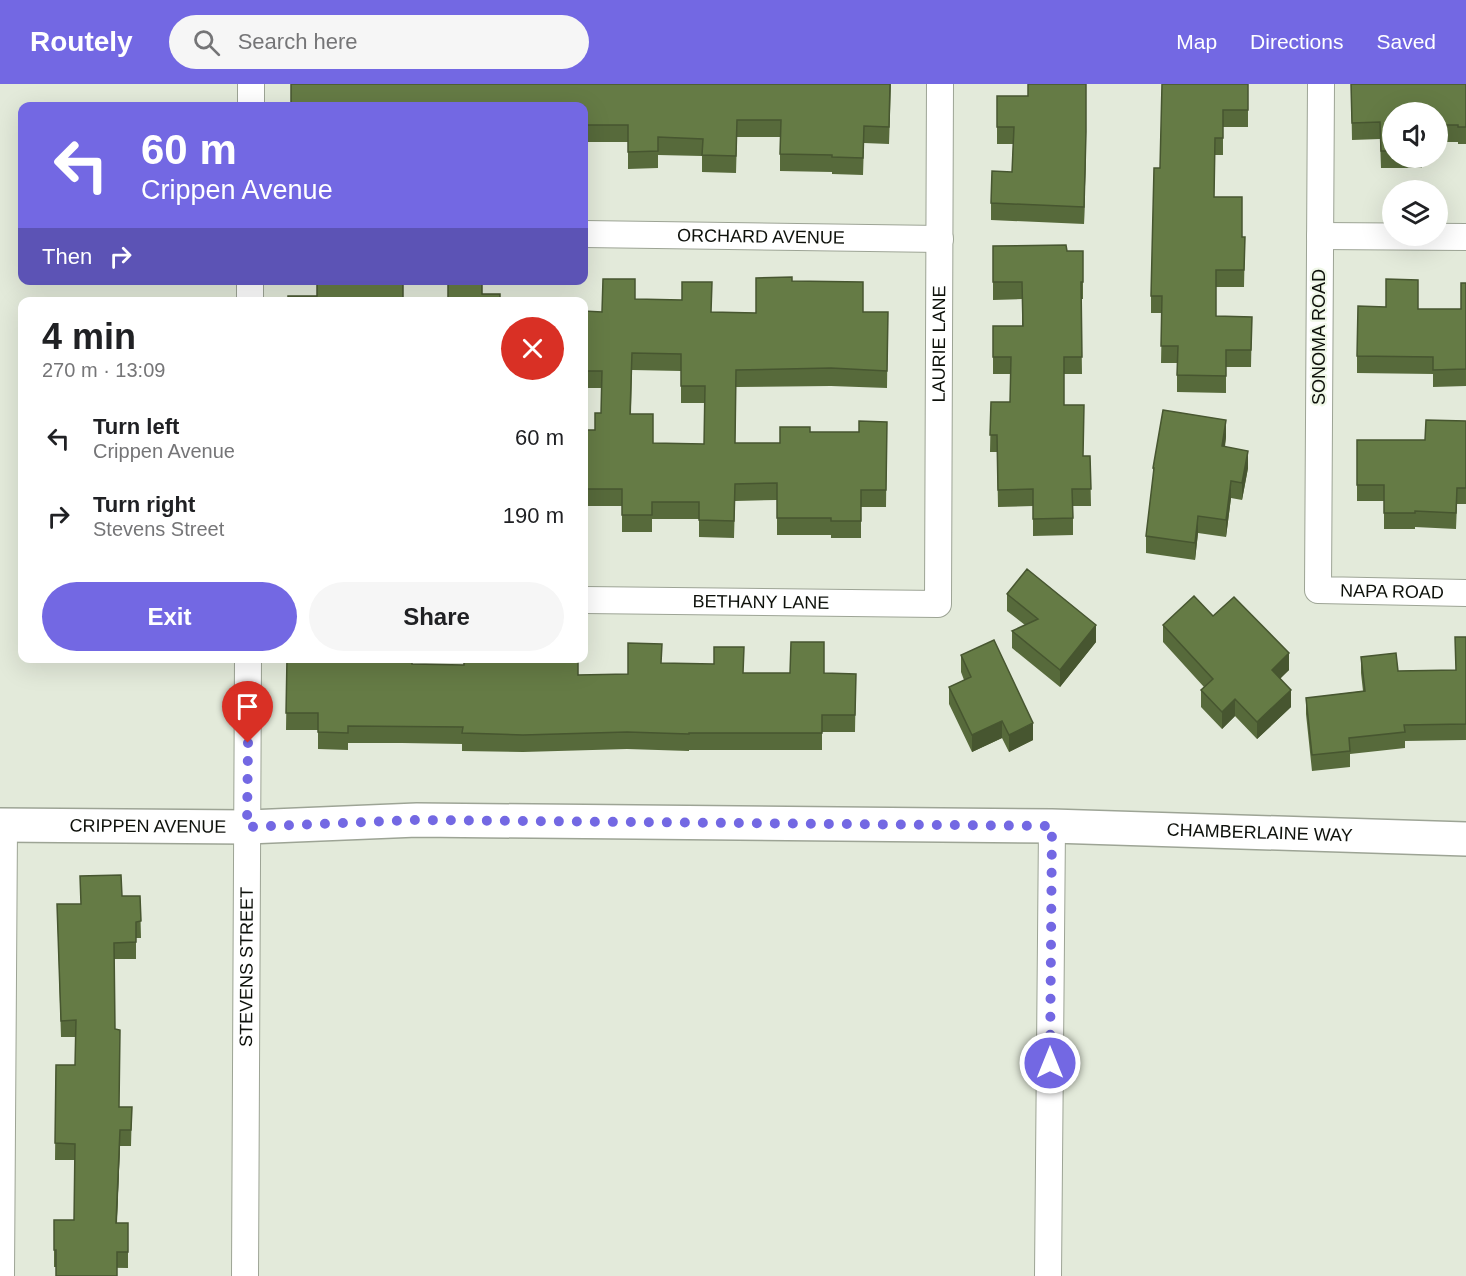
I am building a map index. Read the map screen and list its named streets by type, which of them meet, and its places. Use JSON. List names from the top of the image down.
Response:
{
  "streets": {
    "main road": ["CRIPPEN AVENUE", "CHAMBERLAINE WAY"],
    "street": [
      "ORCHARD AVENUE",
      "SONOMA ROAD",
      "LAURIE LANE",
      "NAPA ROAD",
      "BETHANY LANE",
      "STEVENS STREET"
    ]
  },
  "crossings": [
    ["ORCHARD AVENUE", "LAURIE LANE"],
    ["SONOMA ROAD", "NAPA ROAD"],
    ["LAURIE LANE", "BETHANY LANE"],
    ["CRIPPEN AVENUE", "CHAMBERLAINE WAY"],
    ["CRIPPEN AVENUE", "STEVENS STREET"]
  ],
  "page": {
    "header": "Routely",
    "search": "Search here",
    "nav": ["Map", "Directions", "Saved"],
    "turn": ["60 m", "Crippen Avenue"],
    "then": "Then",
    "heading": ["4 min", "270 m · 13:09"],
    "list": [
      {
        "name": "Turn left",
        "note": "Crippen Avenue",
        "value": "60 m"
      },
      {
        "name": "Turn right",
        "note": "Stevens Street",
        "value": "190 m"
      }
    ],
    "buttons": ["Exit", "Share"]
  }
}
